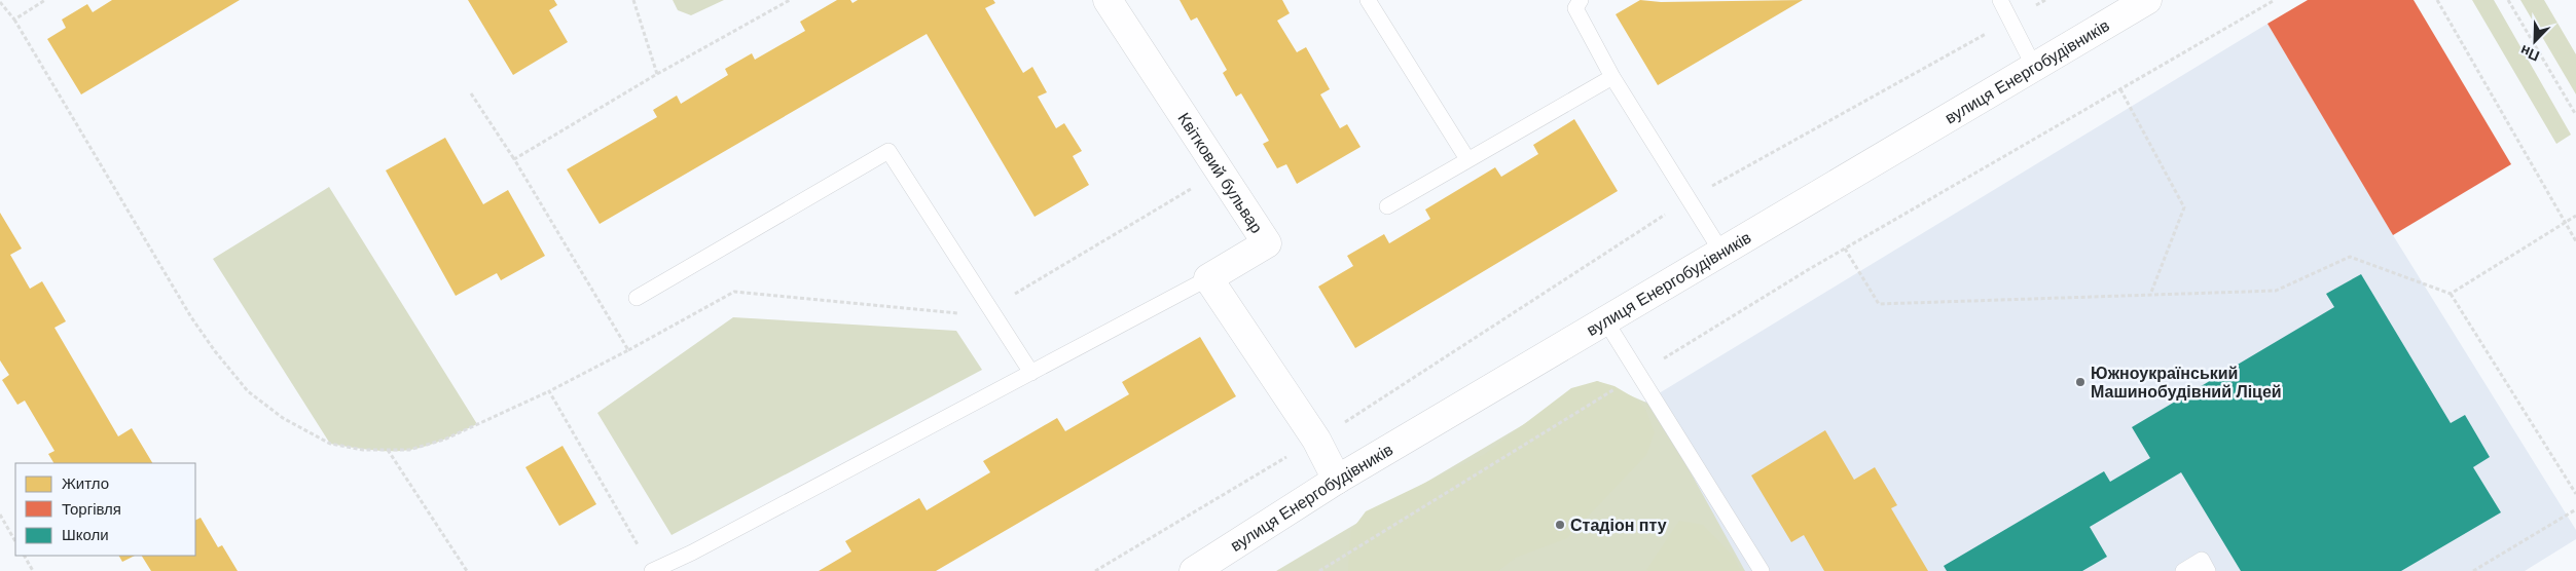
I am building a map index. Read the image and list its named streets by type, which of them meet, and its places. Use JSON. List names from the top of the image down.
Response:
{
  "streets": {
    "street": ["вулиця Енергобудівників", "Квітковий бульвар"]
  },
  "places": ["Южноукраїнський Машинобудівний Ліцей", "Стадіон пту"],
  "legend": ["Житло", "Торгівля", "Школи"],
  "north": "bottom left"
}
